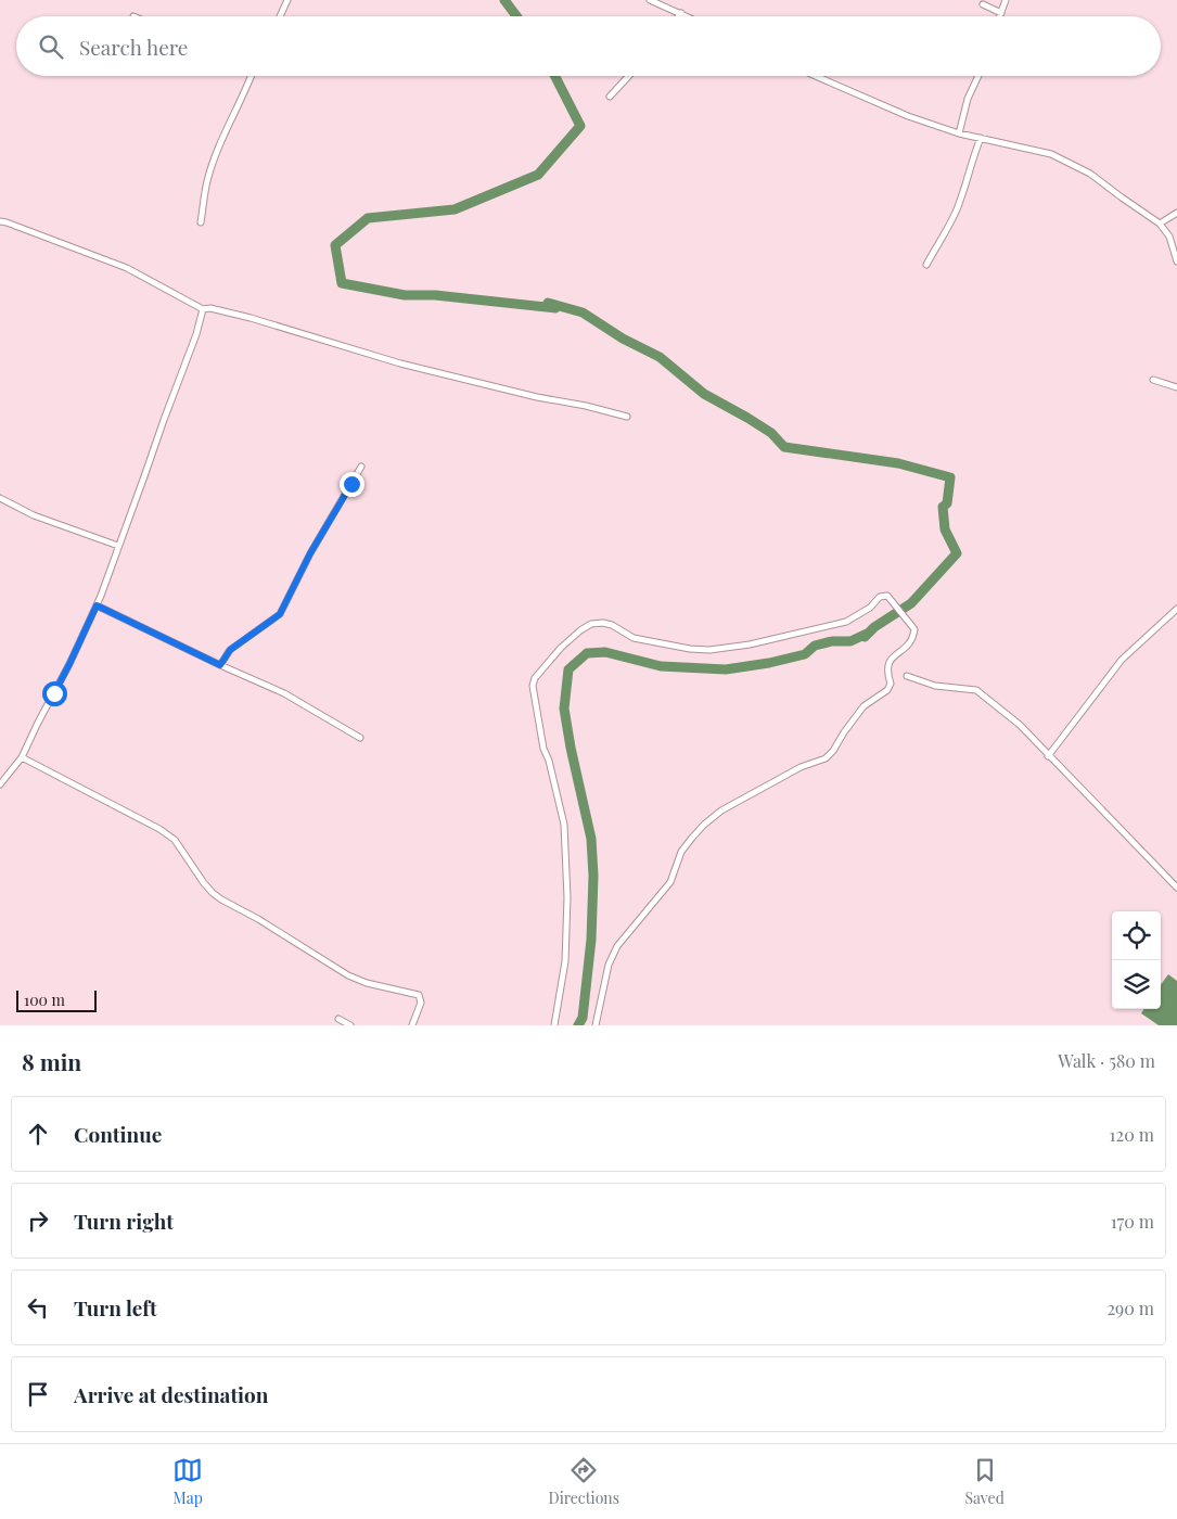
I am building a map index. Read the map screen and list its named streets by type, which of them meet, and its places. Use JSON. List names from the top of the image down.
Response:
{
  "scale_bar": "100 m",
  "page": {
    "search": "Search here",
    "scale": "100 m",
    "heading": ["8 min", "Walk · 580 m"],
    "list": [
      ["Continue", "120 m"],
      ["Turn right", "170 m"],
      ["Turn left", "290 m"],
      "Arrive at destination"
    ],
    "nav": ["Map", "Directions", "Saved"]
  }
}
